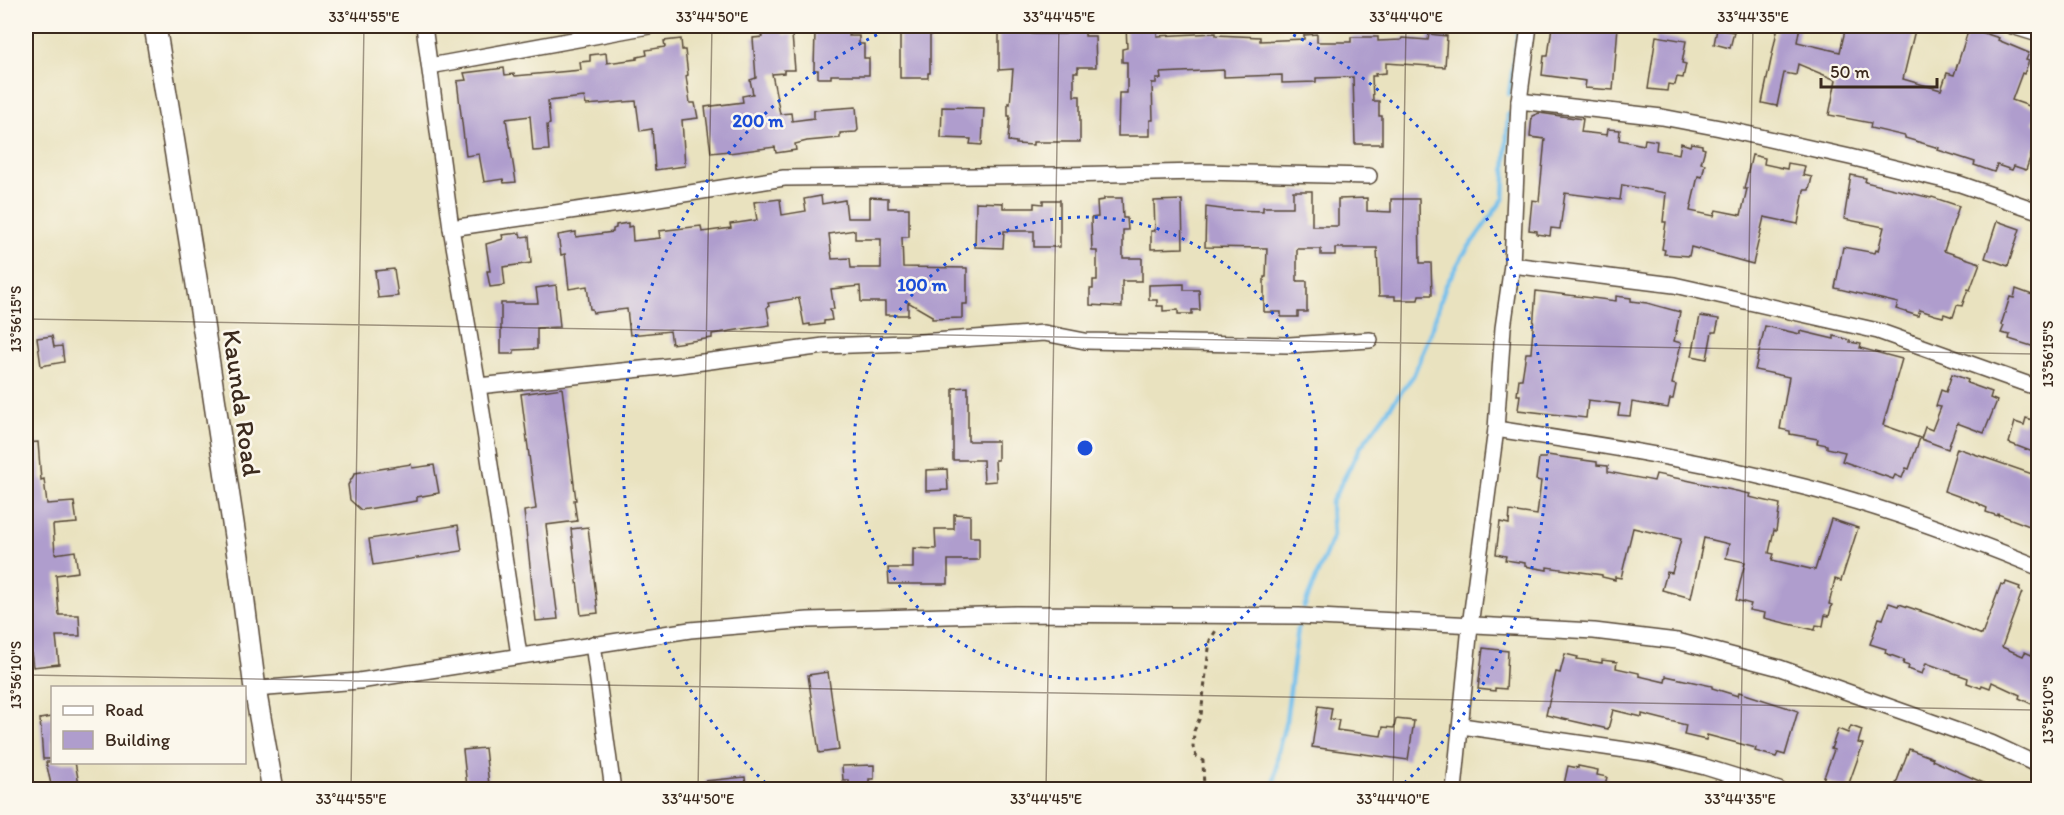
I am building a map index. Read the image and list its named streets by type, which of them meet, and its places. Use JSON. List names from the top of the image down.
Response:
{
  "streets": {
    "main road": ["Kaunda Road"]
  },
  "legend": ["Road", "Building"],
  "scale_bar": "50 m",
  "coordinates": [
    "33°44'55\"E",
    "33°44'50\"E",
    "33°44'45\"E",
    "33°44'40\"E",
    "33°44'35\"E",
    "13°56'15\"S",
    "13°56'10\"S"
  ],
  "rings": ["200 m", "100 m"]
}
